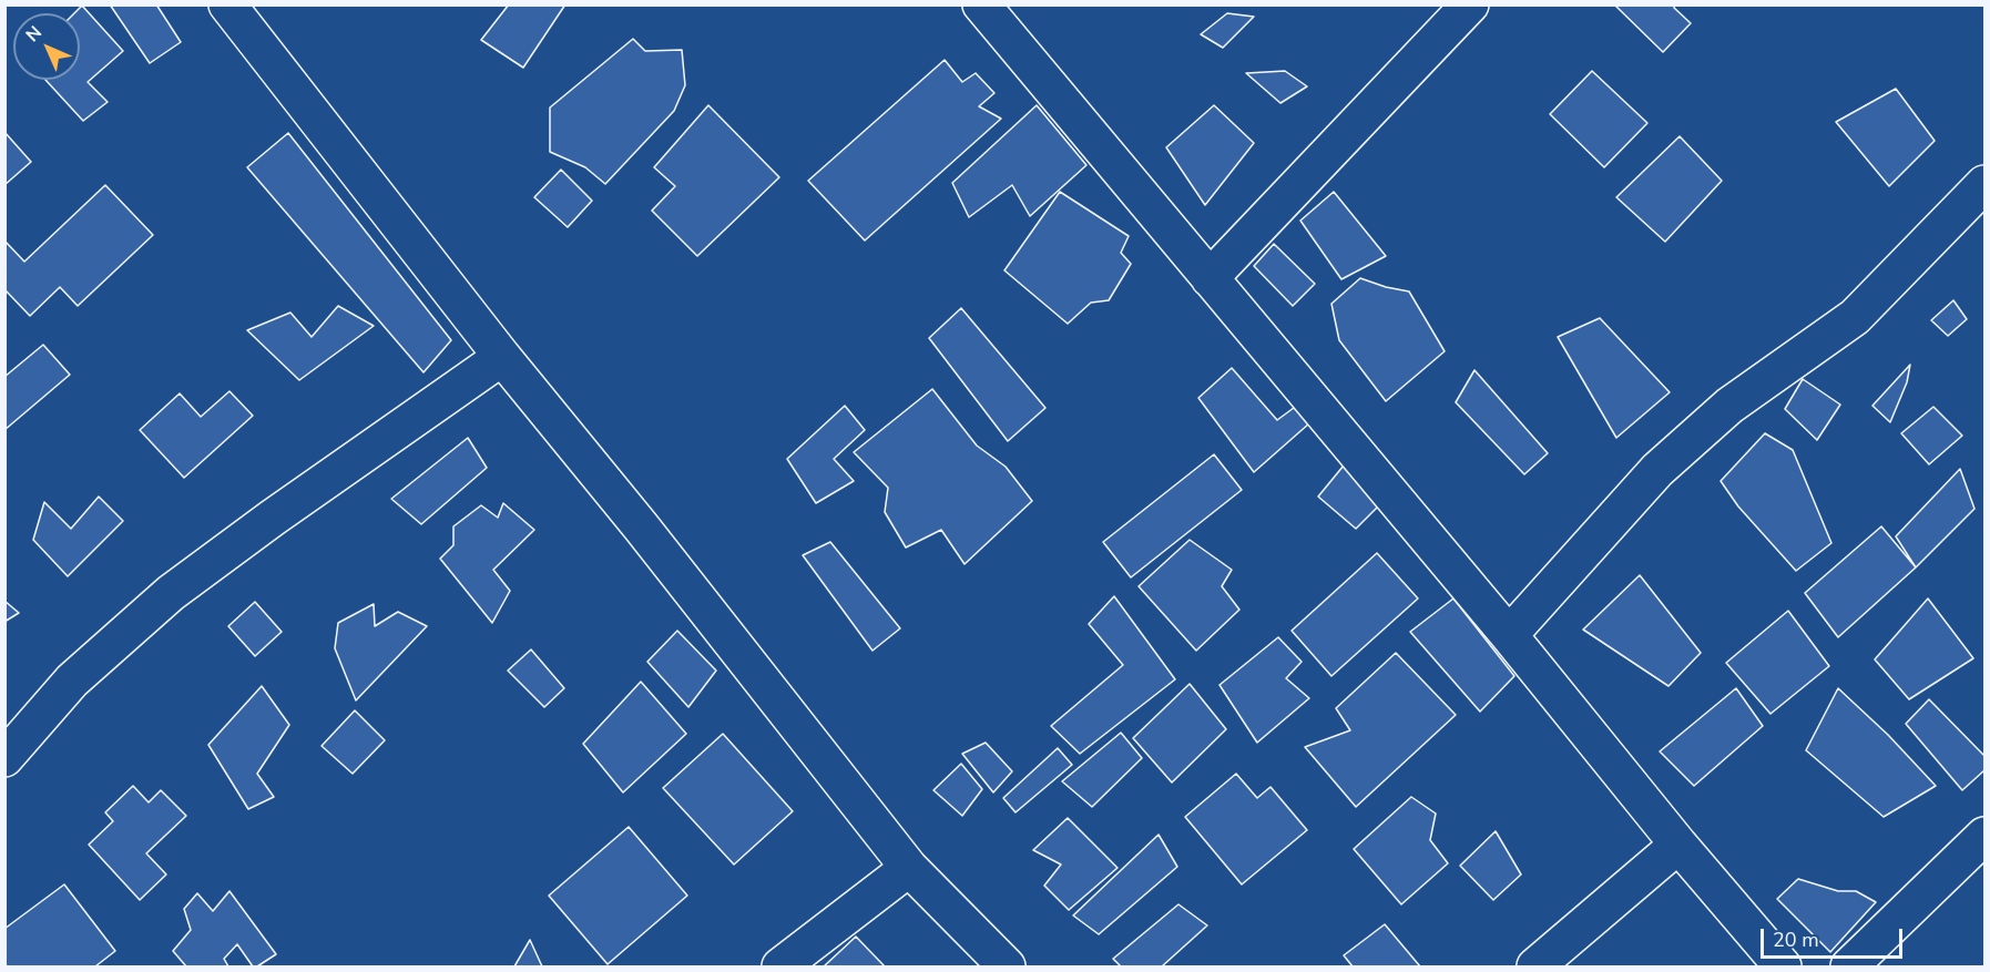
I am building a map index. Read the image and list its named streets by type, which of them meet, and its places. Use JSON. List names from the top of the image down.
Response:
{
  "scale_bar": "20 m",
  "north": "top left"
}
